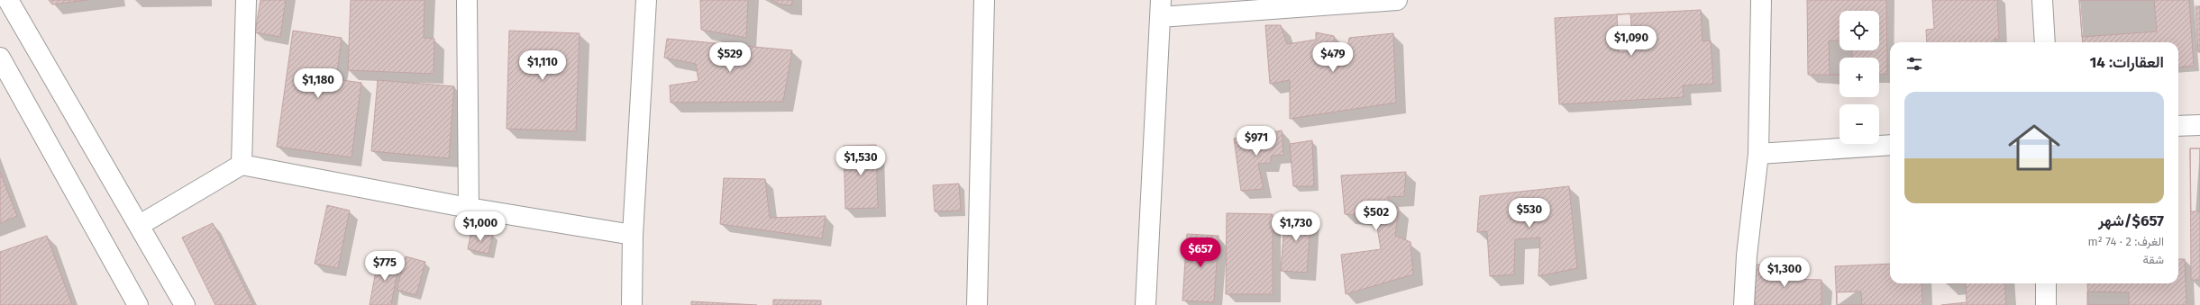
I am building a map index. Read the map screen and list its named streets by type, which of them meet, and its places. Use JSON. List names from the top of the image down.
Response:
{
  "page": {
    "map_buttons": ["+", "−"],
    "price": [
      "$1,090",
      "$529",
      "$479",
      "$1,110",
      "$1,180",
      "$971",
      "$1,530",
      "$530",
      "$502",
      "$1,000",
      "$1,730",
      "$657",
      "$775",
      "$1,300"
    ],
    "heading": "العقارات: 14",
    "list": [
      {
        "name": "$657/شهر",
        "note": "الغرف: 2 · 74 m² · شقة"
      }
    ]
  }
}
